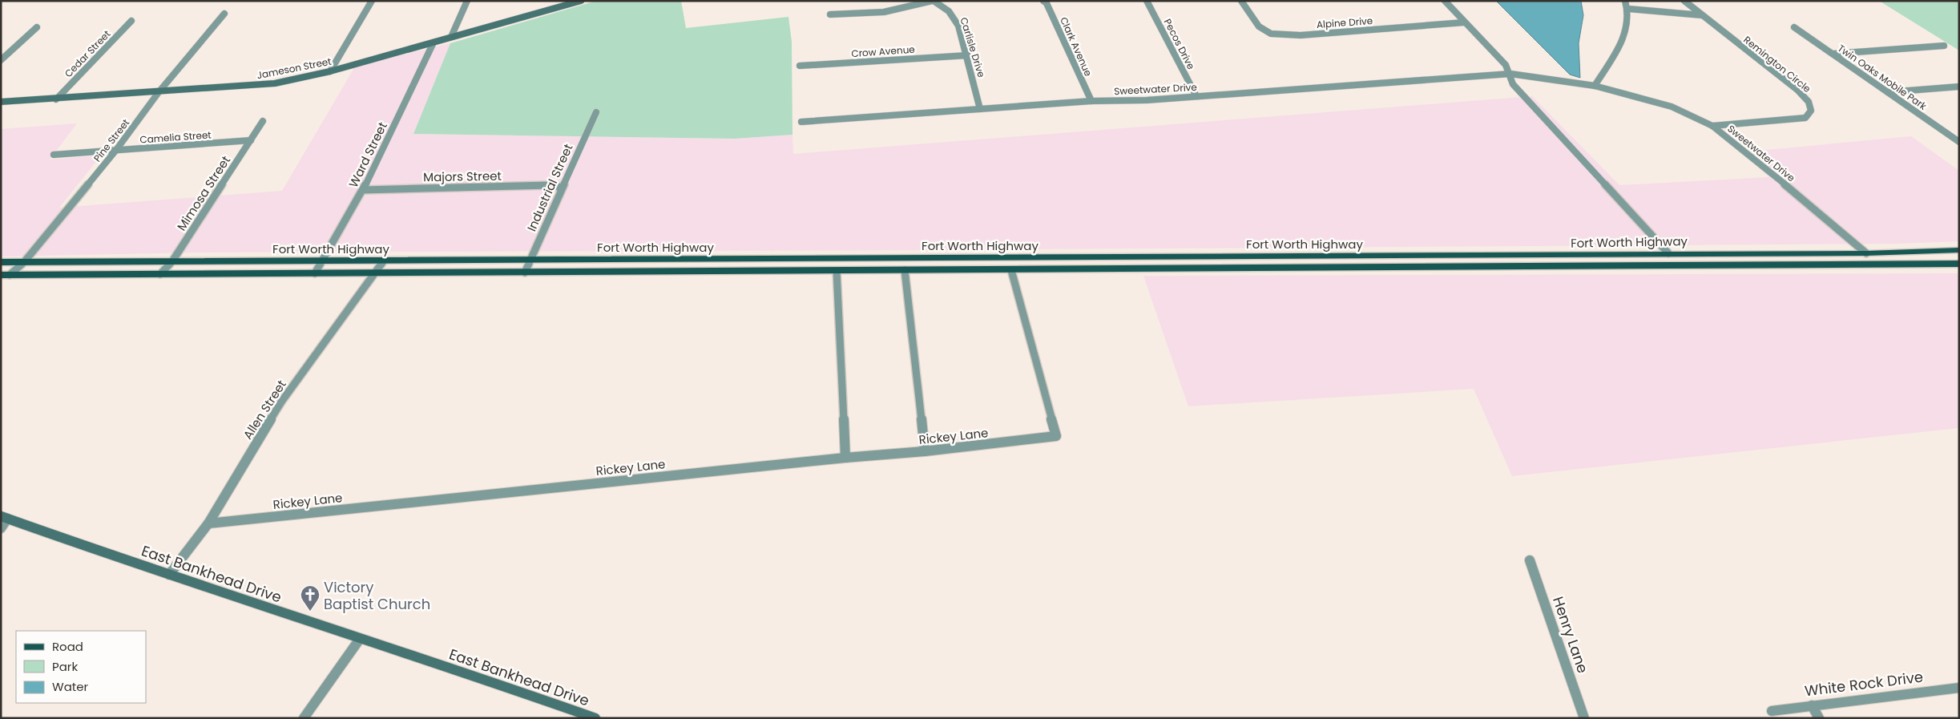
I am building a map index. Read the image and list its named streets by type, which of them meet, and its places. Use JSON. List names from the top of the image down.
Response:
{
  "streets": {
    "main road": ["Fort Worth Highway"],
    "street": [
      "Alpine Drive",
      "Pecos Drive",
      "Clark Avenue",
      "Carlisle Drive",
      "Crow Avenue",
      "Cedar Street",
      "Remington Circle",
      "Jameson Street",
      "Twin Oaks Mobile Park",
      "Sweetwater Drive",
      "Camelia Street",
      "Pine Street",
      "Ward Street",
      "Majors Street",
      "Industrial Street",
      "Mimosa Street",
      "Allen Street",
      "Rickey Lane",
      "East Bankhead Drive",
      "Henry Lane",
      "White Rock Drive"
    ]
  },
  "crossings": [
    ["Pecos Drive", "Sweetwater Drive"],
    ["Clark Avenue", "Sweetwater Drive"],
    ["Carlisle Drive", "Crow Avenue"],
    ["Carlisle Drive", "Sweetwater Drive"],
    ["Cedar Street", "Jameson Street"],
    ["Remington Circle", "Sweetwater Drive"],
    ["Jameson Street", "Pine Street"],
    ["Jameson Street", "Ward Street"],
    ["Sweetwater Drive", "Fort Worth Highway"],
    ["Camelia Street", "Pine Street"],
    ["Camelia Street", "Mimosa Street"],
    ["Pine Street", "Fort Worth Highway"],
    ["Ward Street", "Majors Street"],
    ["Ward Street", "Fort Worth Highway"],
    ["Majors Street", "Industrial Street"],
    ["Industrial Street", "Fort Worth Highway"],
    ["Mimosa Street", "Fort Worth Highway"],
    ["Fort Worth Highway", "Allen Street"],
    ["Fort Worth Highway", "Rickey Lane"],
    ["Allen Street", "Rickey Lane"],
    ["Allen Street", "East Bankhead Drive"]
  ],
  "places": {
    "church": ["Victory Baptist Church"]
  },
  "legend": ["Road", "Park", "Water"]
}
